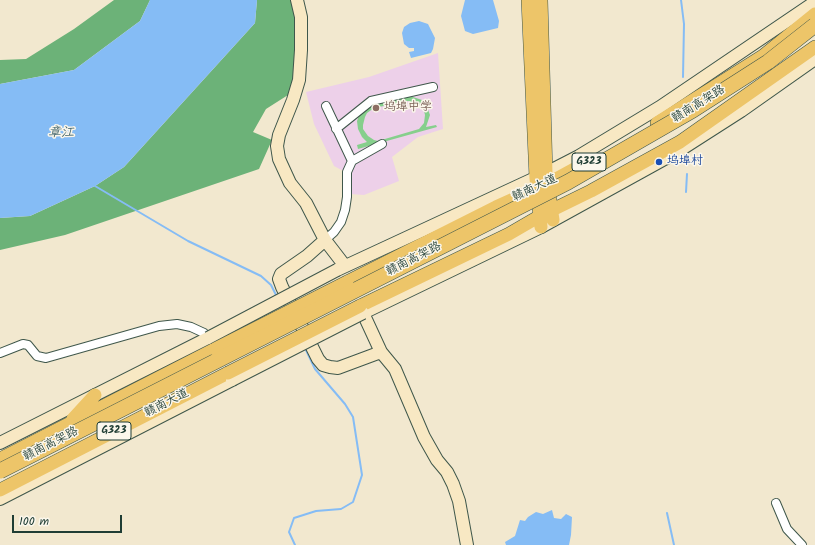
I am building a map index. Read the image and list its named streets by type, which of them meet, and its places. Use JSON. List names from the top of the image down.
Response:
{
  "streets": {
    "highway": ["赣南高架路"],
    "main road": ["G323", "赣南大道"]
  },
  "crossings": [
    ["G323", "赣南大道"]
  ],
  "water": ["章江"],
  "places": ["坞埠中学", "坞埠村"],
  "scale_bar": "100 m"
}
